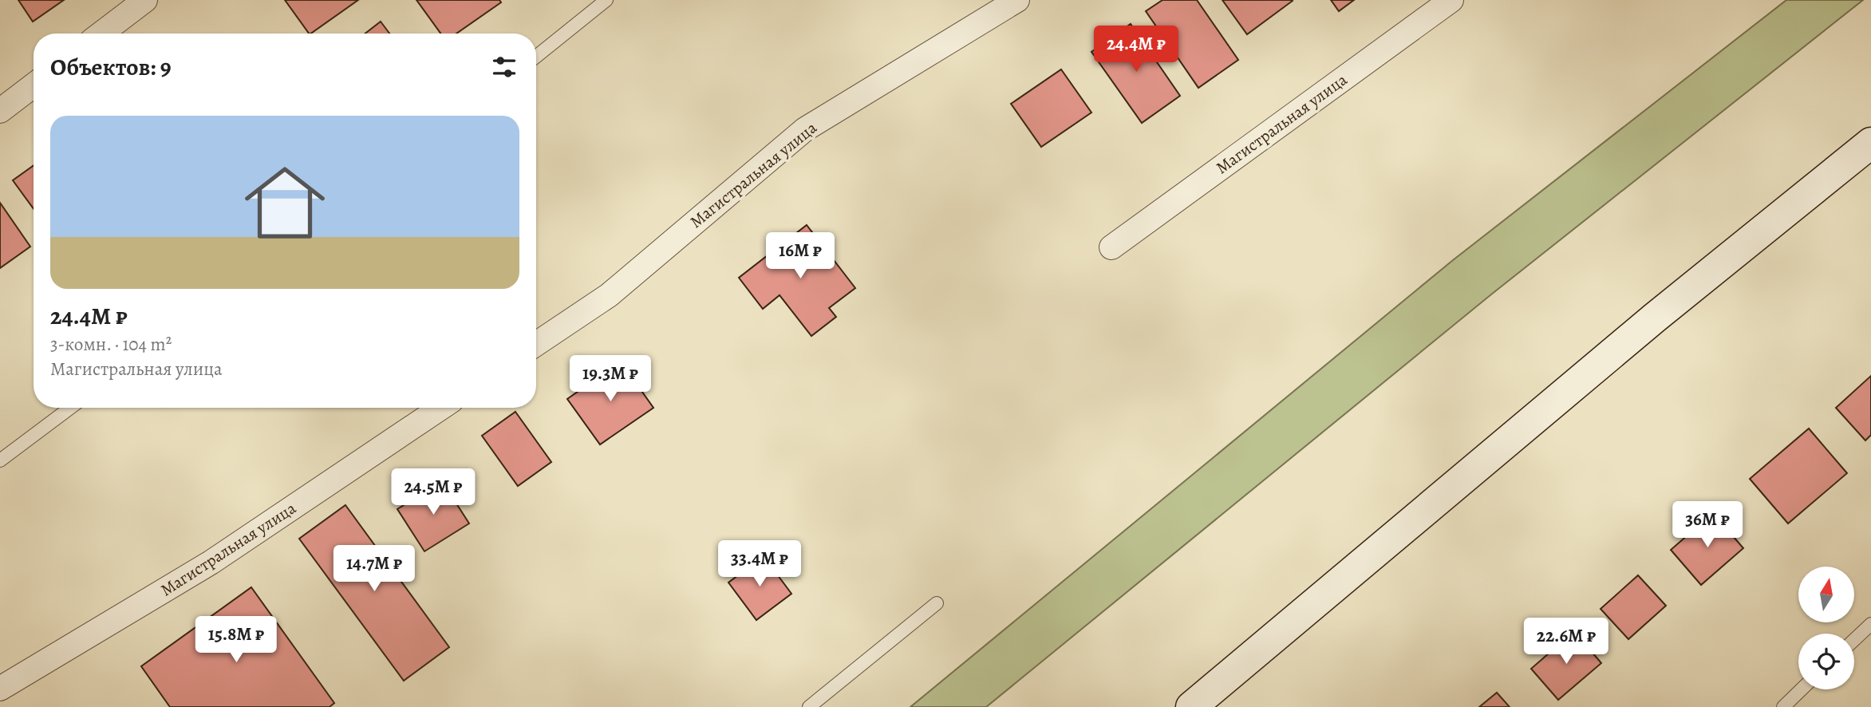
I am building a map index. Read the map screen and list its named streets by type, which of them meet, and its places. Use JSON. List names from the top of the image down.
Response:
{
  "streets": {
    "street": ["Магистральная улица"]
  },
  "north": "top",
  "page": {
    "price": [
      "24.4M ₽",
      "16M ₽",
      "19.3M ₽",
      "24.5M ₽",
      "36M ₽",
      "33.4M ₽",
      "14.7M ₽",
      "15.8M ₽",
      "22.6M ₽"
    ],
    "heading": "Объектов: 9",
    "list": [
      {
        "name": "24.4M ₽",
        "note": "3-комн. · 104 m² · Магистральная улица"
      }
    ]
  }
}
